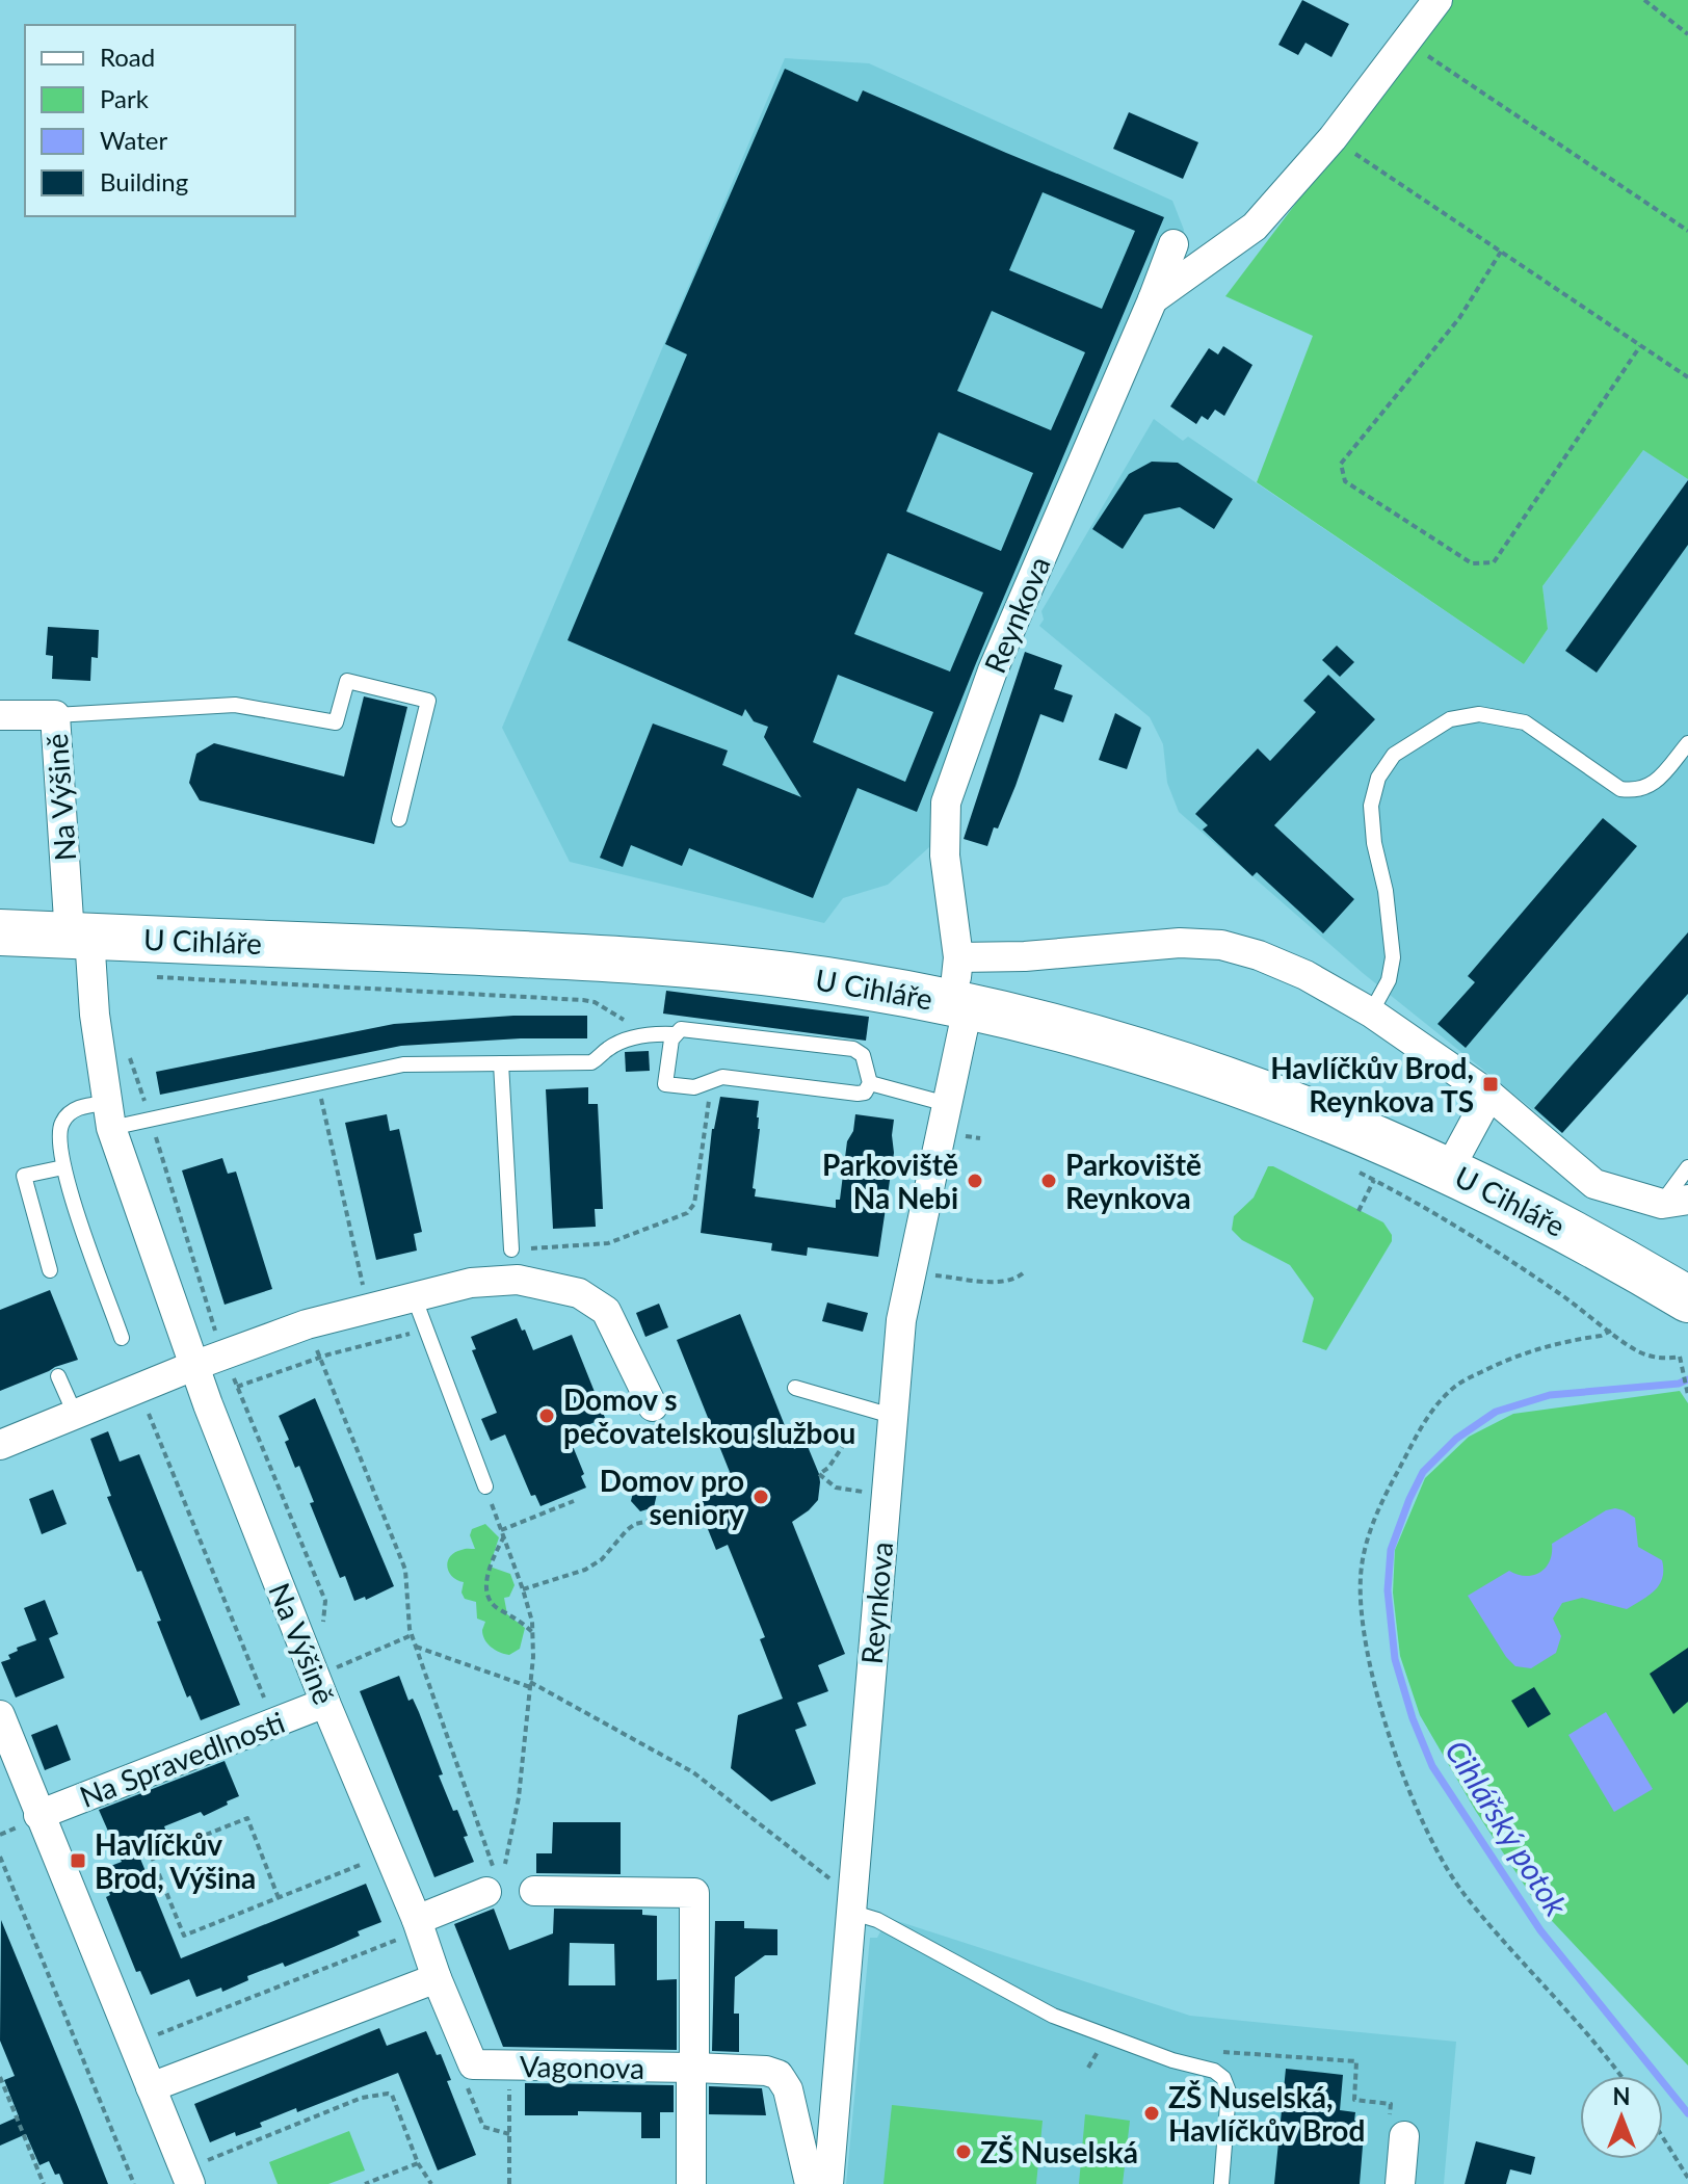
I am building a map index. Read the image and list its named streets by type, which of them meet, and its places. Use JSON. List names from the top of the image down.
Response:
{
  "streets": {
    "main road": ["U Cihláře"],
    "street": [
      "Reynkova",
      "Na Výšině",
      "Na Spravedlnosti",
      "Vagonova"
    ]
  },
  "crossings": [
    ["Reynkova", "U Cihláře"],
    ["Na Výšině", "U Cihláře"],
    ["Na Výšině", "Na Spravedlnosti"],
    ["Na Výšině", "Vagonova"]
  ],
  "water": ["Cihlářský potok"],
  "places": {
    "transit": ["Havlíčkův Brod, Reynkova TS", "Havlíčkův Brod, Výšina"],
    "other": [
      "Parkoviště Na Nebi",
      "Parkoviště Reynkova",
      "Domov s pečovatelskou službou",
      "Domov pro seniory",
      "ZŠ Nuselská, Havlíčkův Brod",
      "ZŠ Nuselská"
    ]
  },
  "legend": [
    "Road",
    "Park",
    "Water",
    "Building"
  ],
  "north": "top"
}
